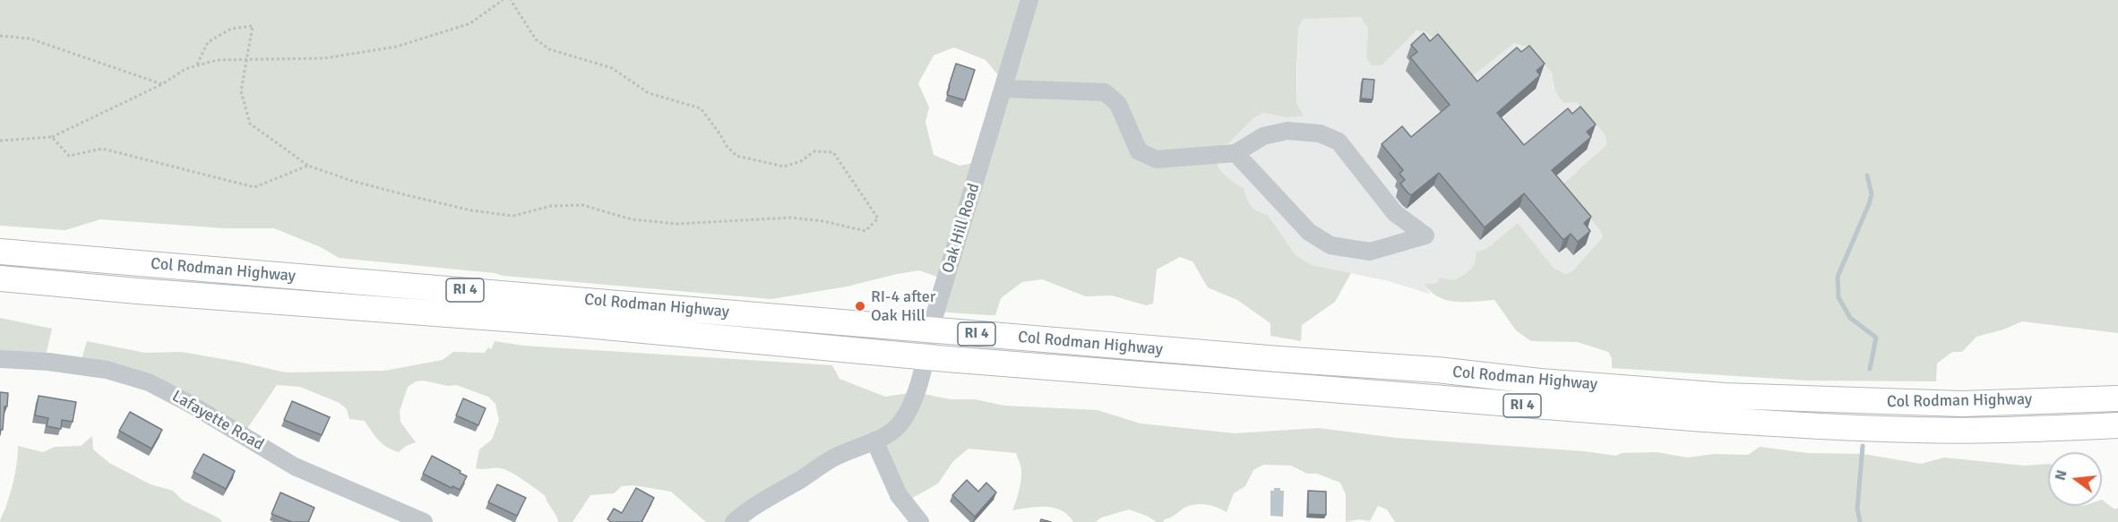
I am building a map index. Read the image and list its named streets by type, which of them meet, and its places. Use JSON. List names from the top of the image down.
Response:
{
  "streets": {
    "highway": ["Col Rodman Highway", "RI 4"],
    "street": ["Oak Hill Road", "Lafayette Road"]
  },
  "crossings": [
    ["Oak Hill Road", "Col Rodman Highway"]
  ],
  "places": ["RI-4 after Oak Hill"],
  "north": "left"
}
